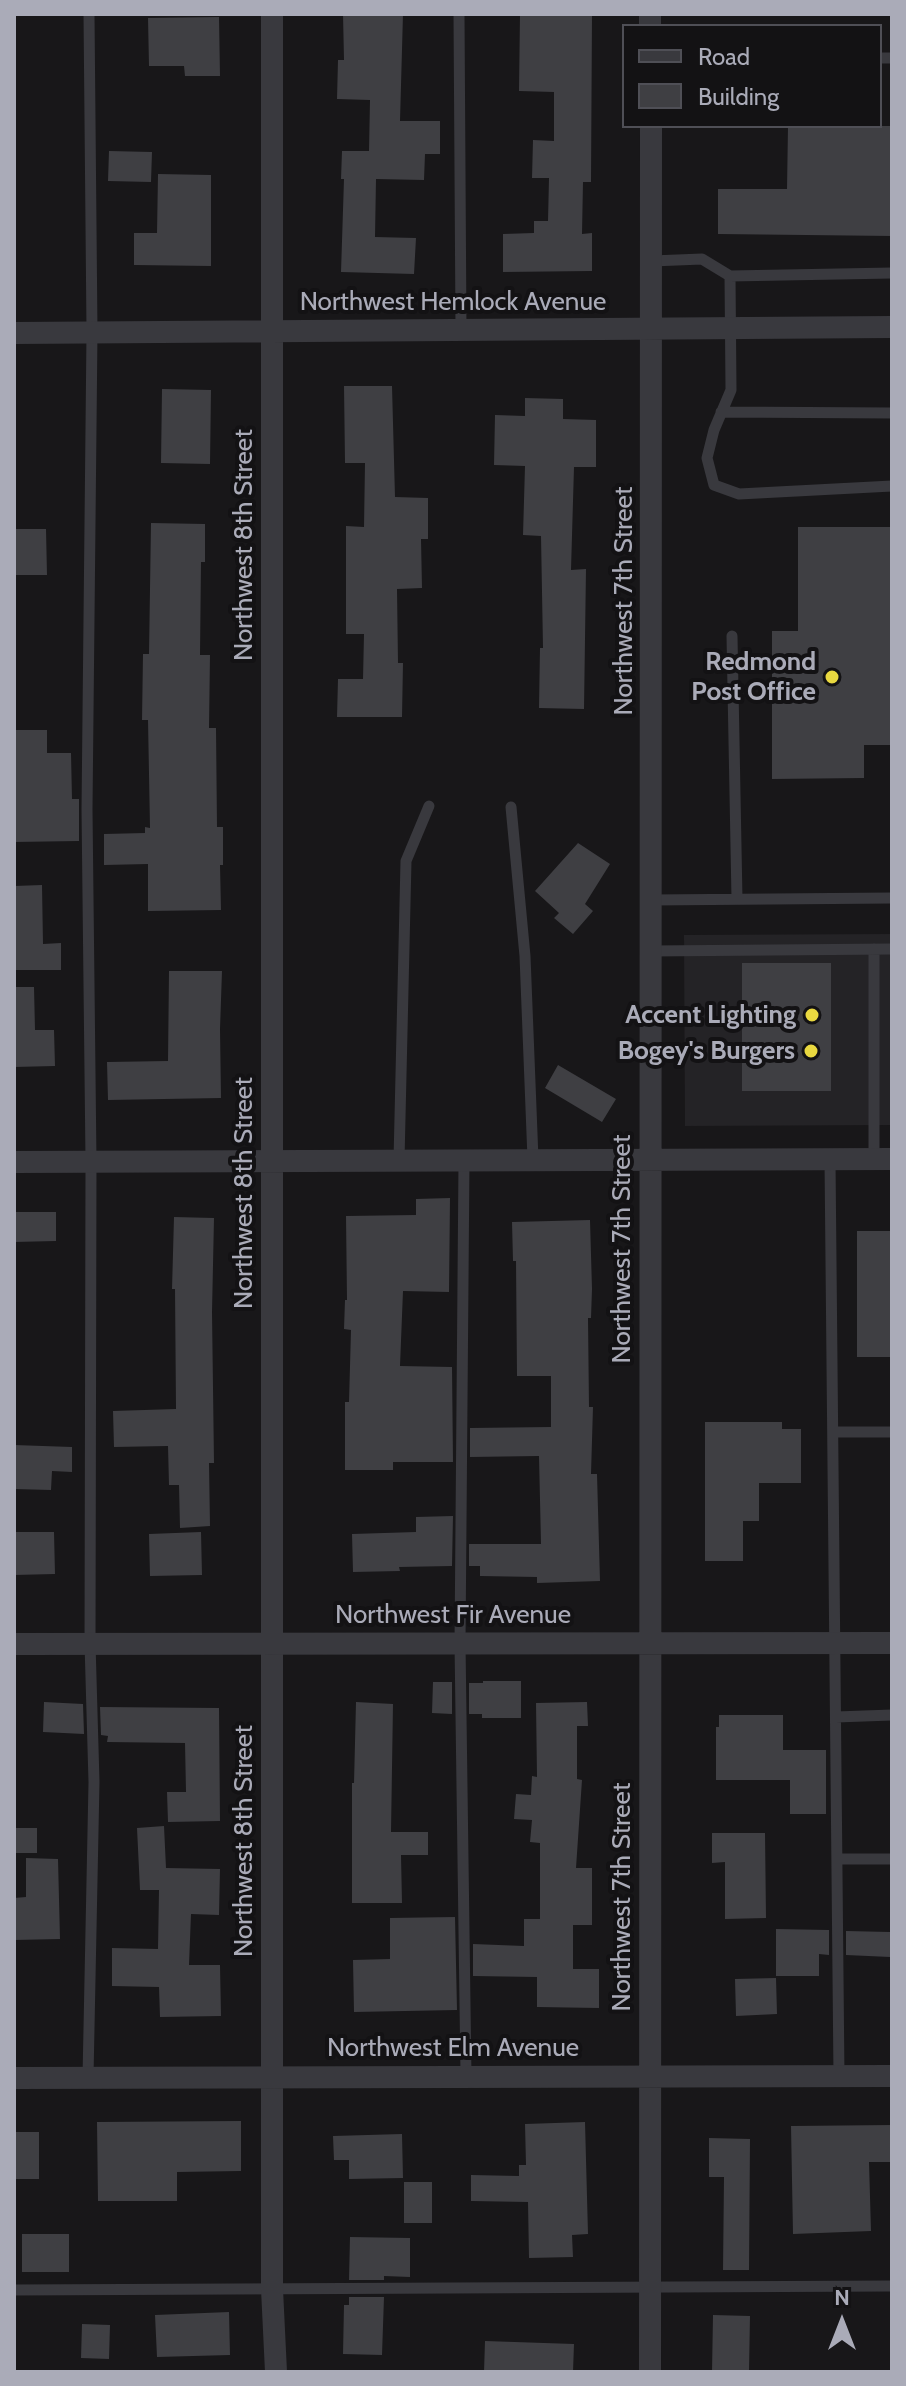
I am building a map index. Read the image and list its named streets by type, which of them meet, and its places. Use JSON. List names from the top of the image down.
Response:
{
  "streets": {
    "street": [
      "Northwest Hemlock Avenue",
      "Northwest 8th Street",
      "Northwest 7th Street",
      "Northwest Fir Avenue",
      "Northwest Elm Avenue"
    ]
  },
  "crossings": [
    ["Northwest Hemlock Avenue", "Northwest 8th Street"],
    ["Northwest Hemlock Avenue", "Northwest 7th Street"],
    ["Northwest 8th Street", "Northwest Fir Avenue"],
    ["Northwest 8th Street", "Northwest Elm Avenue"],
    ["Northwest 7th Street", "Northwest Fir Avenue"],
    ["Northwest 7th Street", "Northwest Elm Avenue"]
  ],
  "places": ["Redmond Post Office", "Accent Lighting", "Bogey's Burgers"],
  "legend": ["Road", "Building"],
  "north": "top"
}
